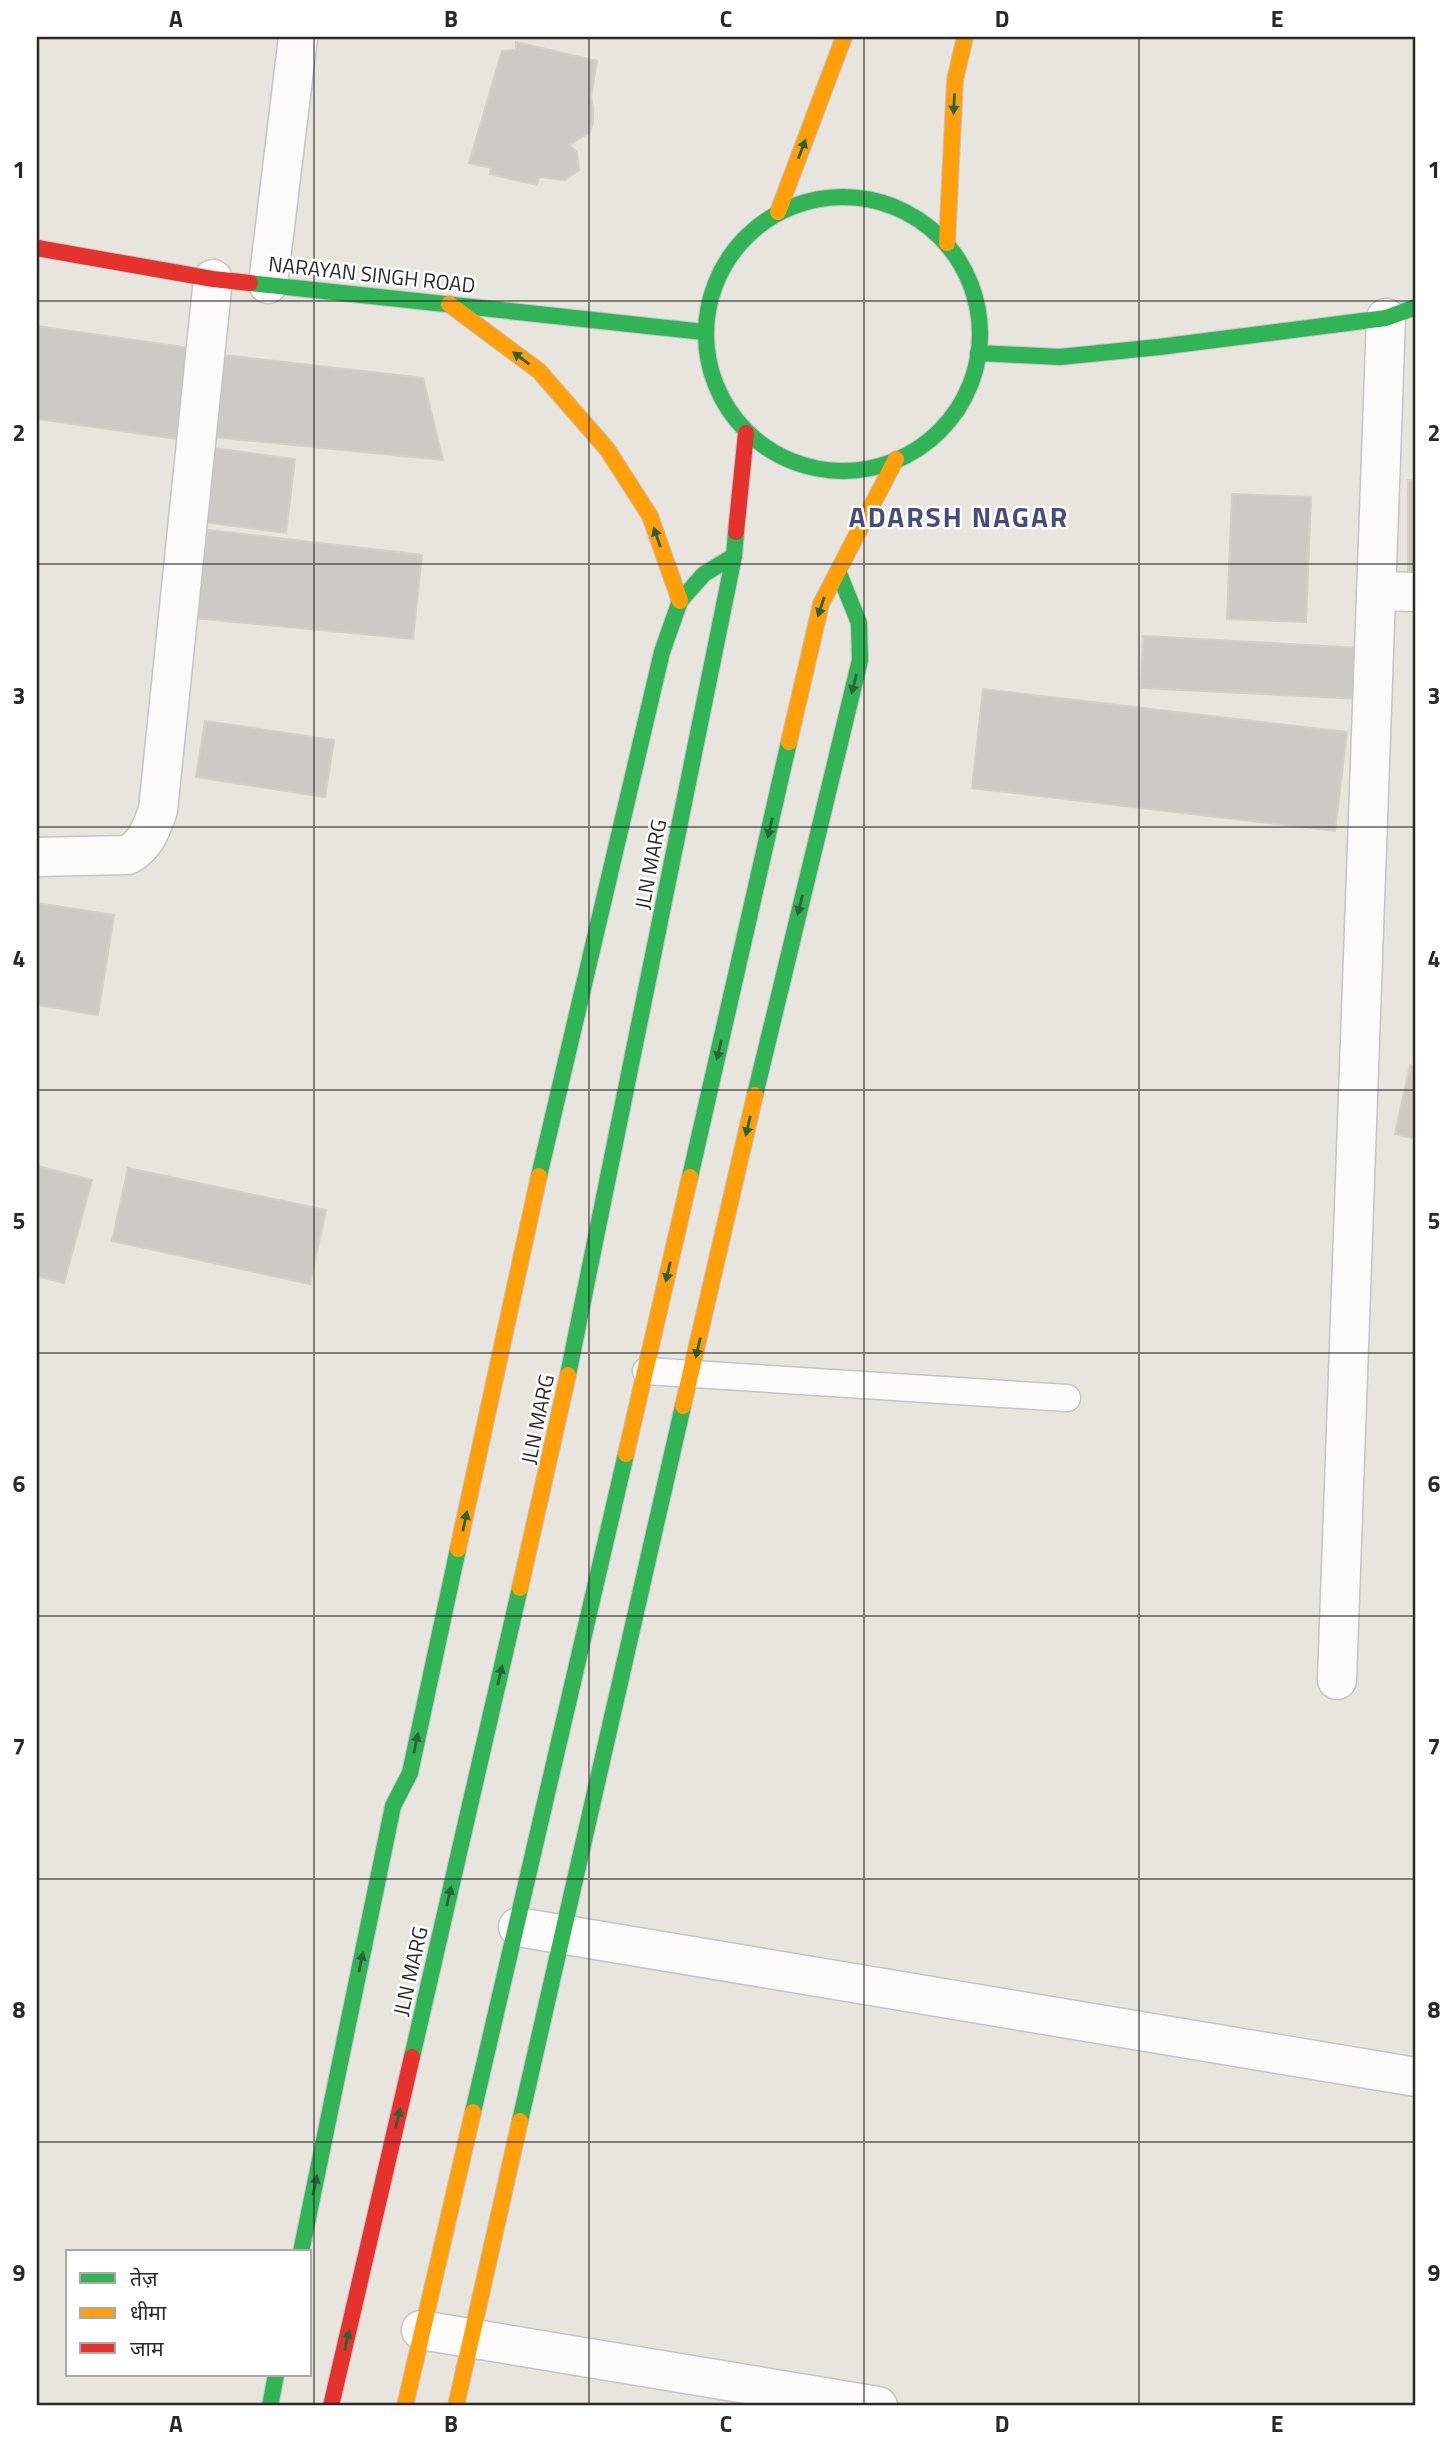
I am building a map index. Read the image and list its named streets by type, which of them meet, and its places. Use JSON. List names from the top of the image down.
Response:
{
  "streets": {
    "main road": ["NARAYAN SINGH ROAD", "JLN MARG"]
  },
  "districts": ["ADARSH NAGAR"],
  "legend": ["तेज़", "धीमा", "जाम"],
  "grid": {
    "columns": [
      "A",
      "B",
      "C",
      "D",
      "E"
    ],
    "rows": [
      "1",
      "2",
      "3",
      "4",
      "5",
      "6",
      "7",
      "8",
      "9"
    ]
  }
}
